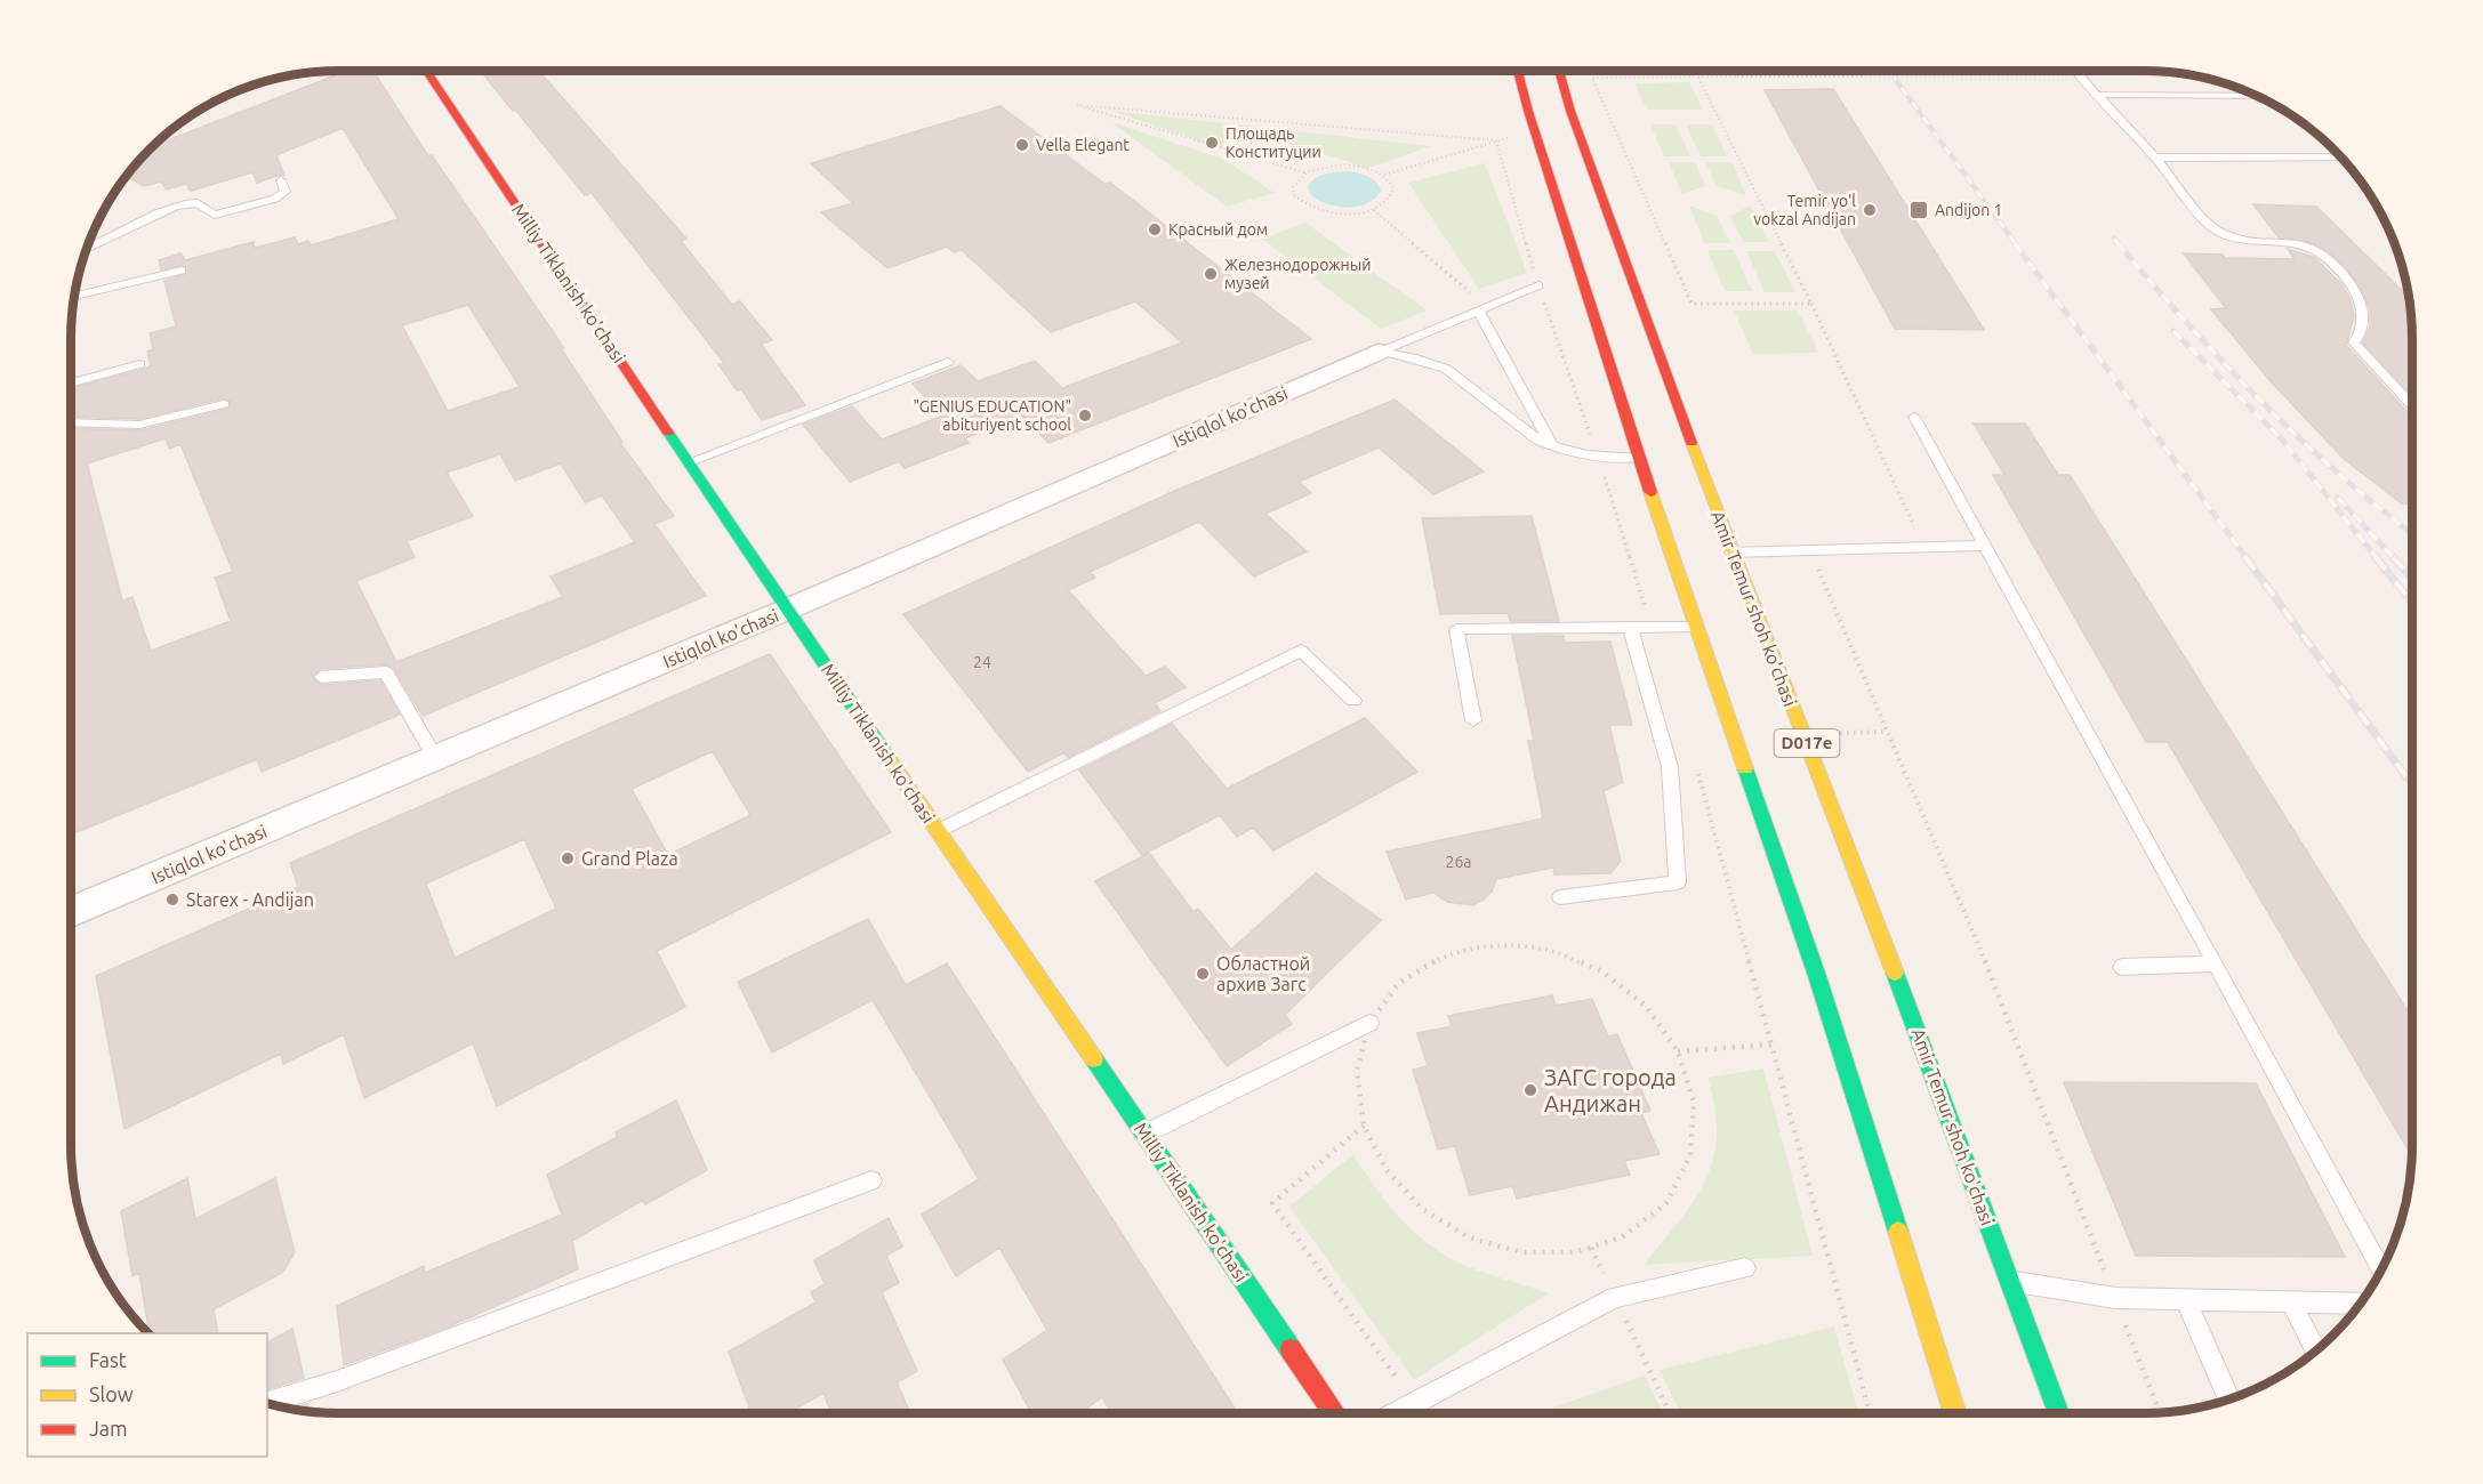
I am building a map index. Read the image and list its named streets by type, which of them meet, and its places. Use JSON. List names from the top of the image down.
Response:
{
  "streets": {
    "main road": ["Milliy Tiklanish ko'chasi", "Amir Temur shoh ko'chasi", "D017e"],
    "street": ["Istiqlol ko'chasi"]
  },
  "crossings": [
    ["Milliy Tiklanish ko'chasi", "Istiqlol ko'chasi"]
  ],
  "places": {
    "other": [
      "Площадь Конституции",
      "Vella Elegant",
      "Temir yo'l vokzal Andijan",
      "Красный дом",
      "Железнодорожный музей",
      "\"GENIUS EDUCATION\" abituriyent school",
      "Grand Plaza",
      "Starex - Andijan",
      "Областной архив Загс",
      "ЗАГС города Андижан"
    ],
    "transit": ["Andijon 1"]
  },
  "house_numbers": ["24", "26a"],
  "legend": ["Fast", "Slow", "Jam"]
}
